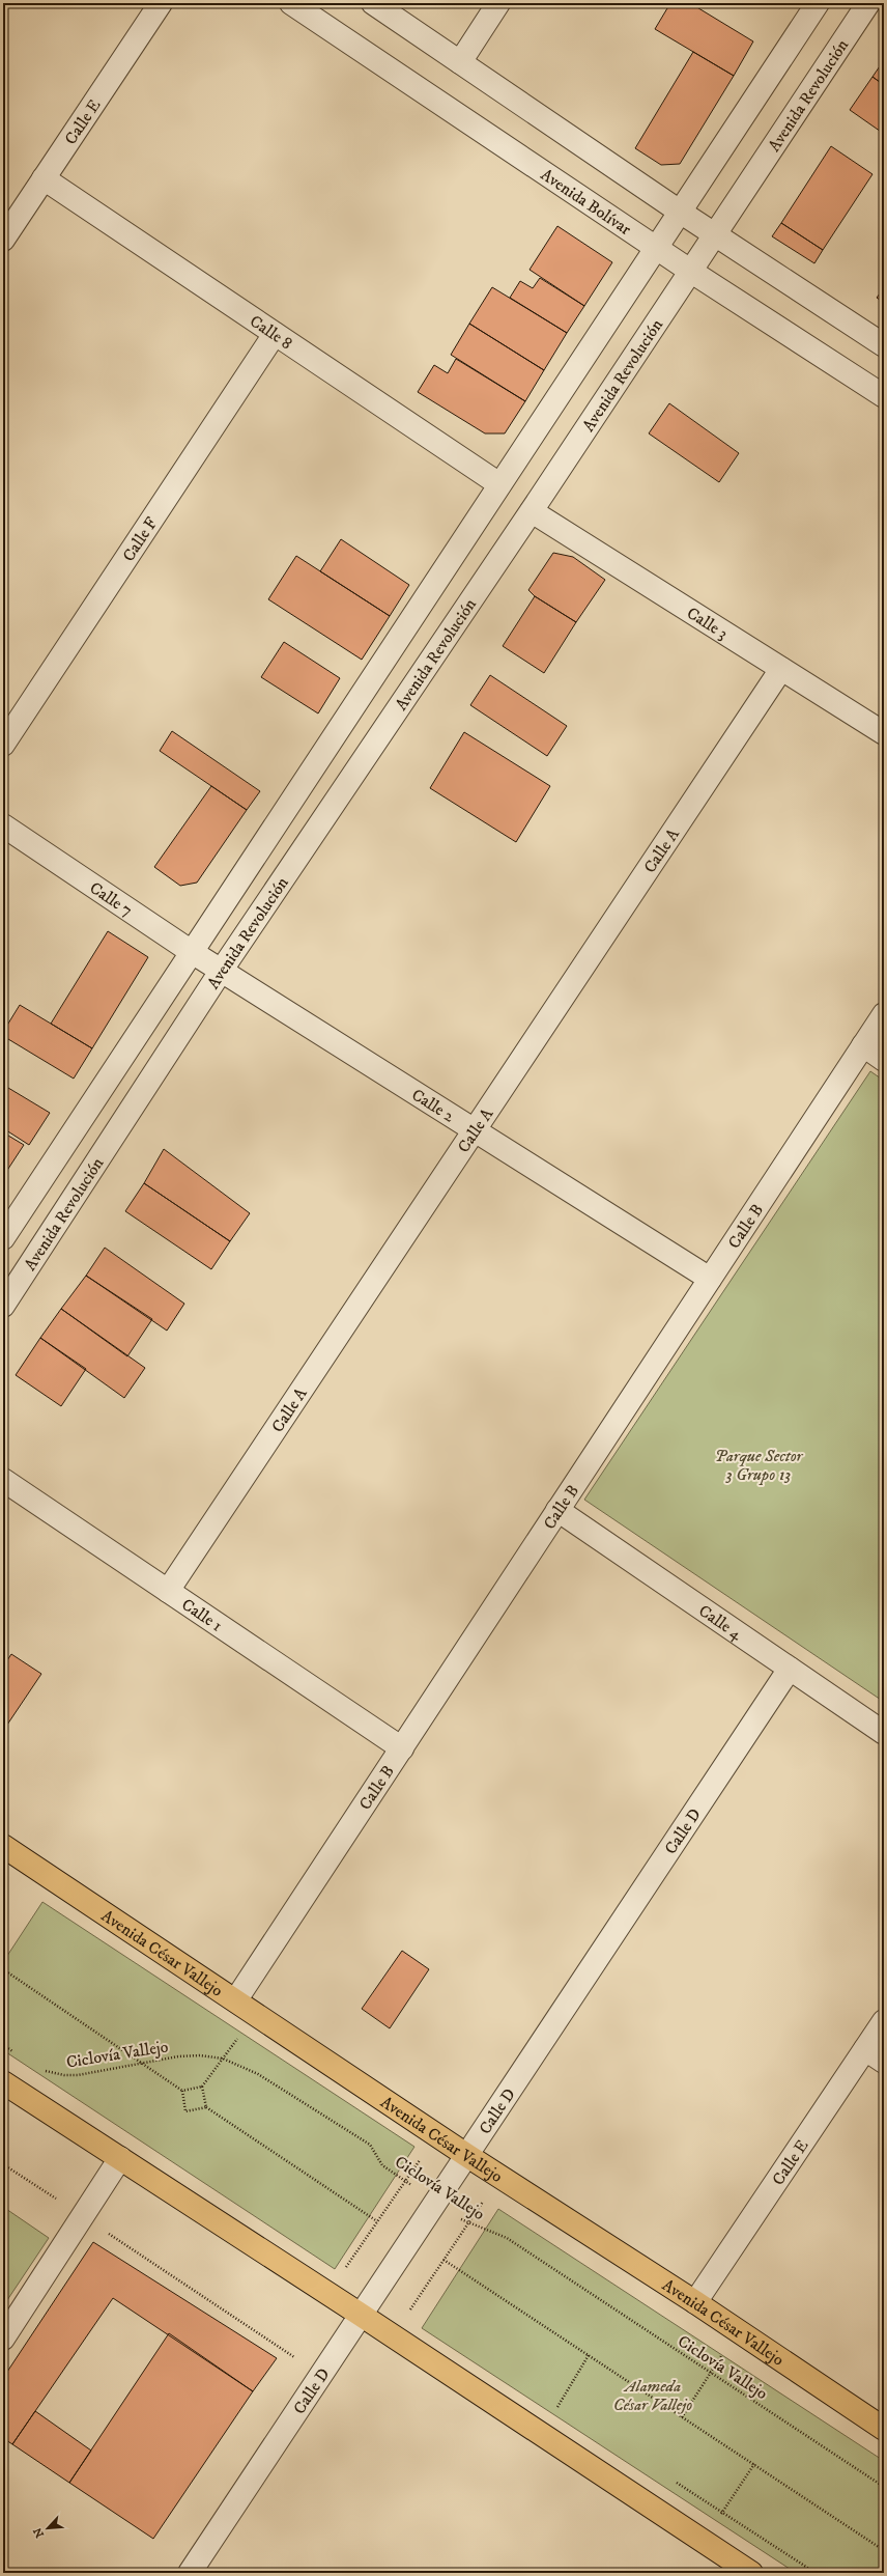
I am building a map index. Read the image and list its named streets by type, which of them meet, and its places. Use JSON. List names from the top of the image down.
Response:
{
  "streets": {
    "main road": ["Avenida César Vallejo"],
    "street": [
      "Avenida Revolución",
      "Calle E",
      "Avenida Bolívar",
      "Calle 8",
      "Calle F",
      "Calle 3",
      "Calle A",
      "Calle 7",
      "Calle 2",
      "Calle B",
      "Calle 1",
      "Calle 4",
      "Calle D"
    ],
    "path": ["Ciclovía Vallejo"]
  },
  "crossings": [
    ["Avenida Revolución", "Avenida Bolívar"],
    ["Avenida Revolución", "Calle 8"],
    ["Avenida Revolución", "Calle 3"],
    ["Avenida Revolución", "Calle 7"],
    ["Avenida Revolución", "Calle 2"],
    ["Calle E", "Calle 8"],
    ["Calle E", "Avenida César Vallejo"],
    ["Calle 8", "Calle F"],
    ["Calle 3", "Calle A"],
    ["Calle A", "Calle 2"],
    ["Calle A", "Calle 1"],
    ["Calle 7", "Calle 2"],
    ["Calle 2", "Calle B"],
    ["Calle B", "Calle 1"],
    ["Calle B", "Calle 4"],
    ["Calle B", "Avenida César Vallejo"],
    ["Calle 4", "Calle D"],
    ["Calle D", "Avenida César Vallejo"],
    ["Calle D", "Ciclovía Vallejo"]
  ],
  "parks": ["Parque Sector 3 Grupo 13", "Alameda César Vallejo"],
  "north": "bottom left"
}
